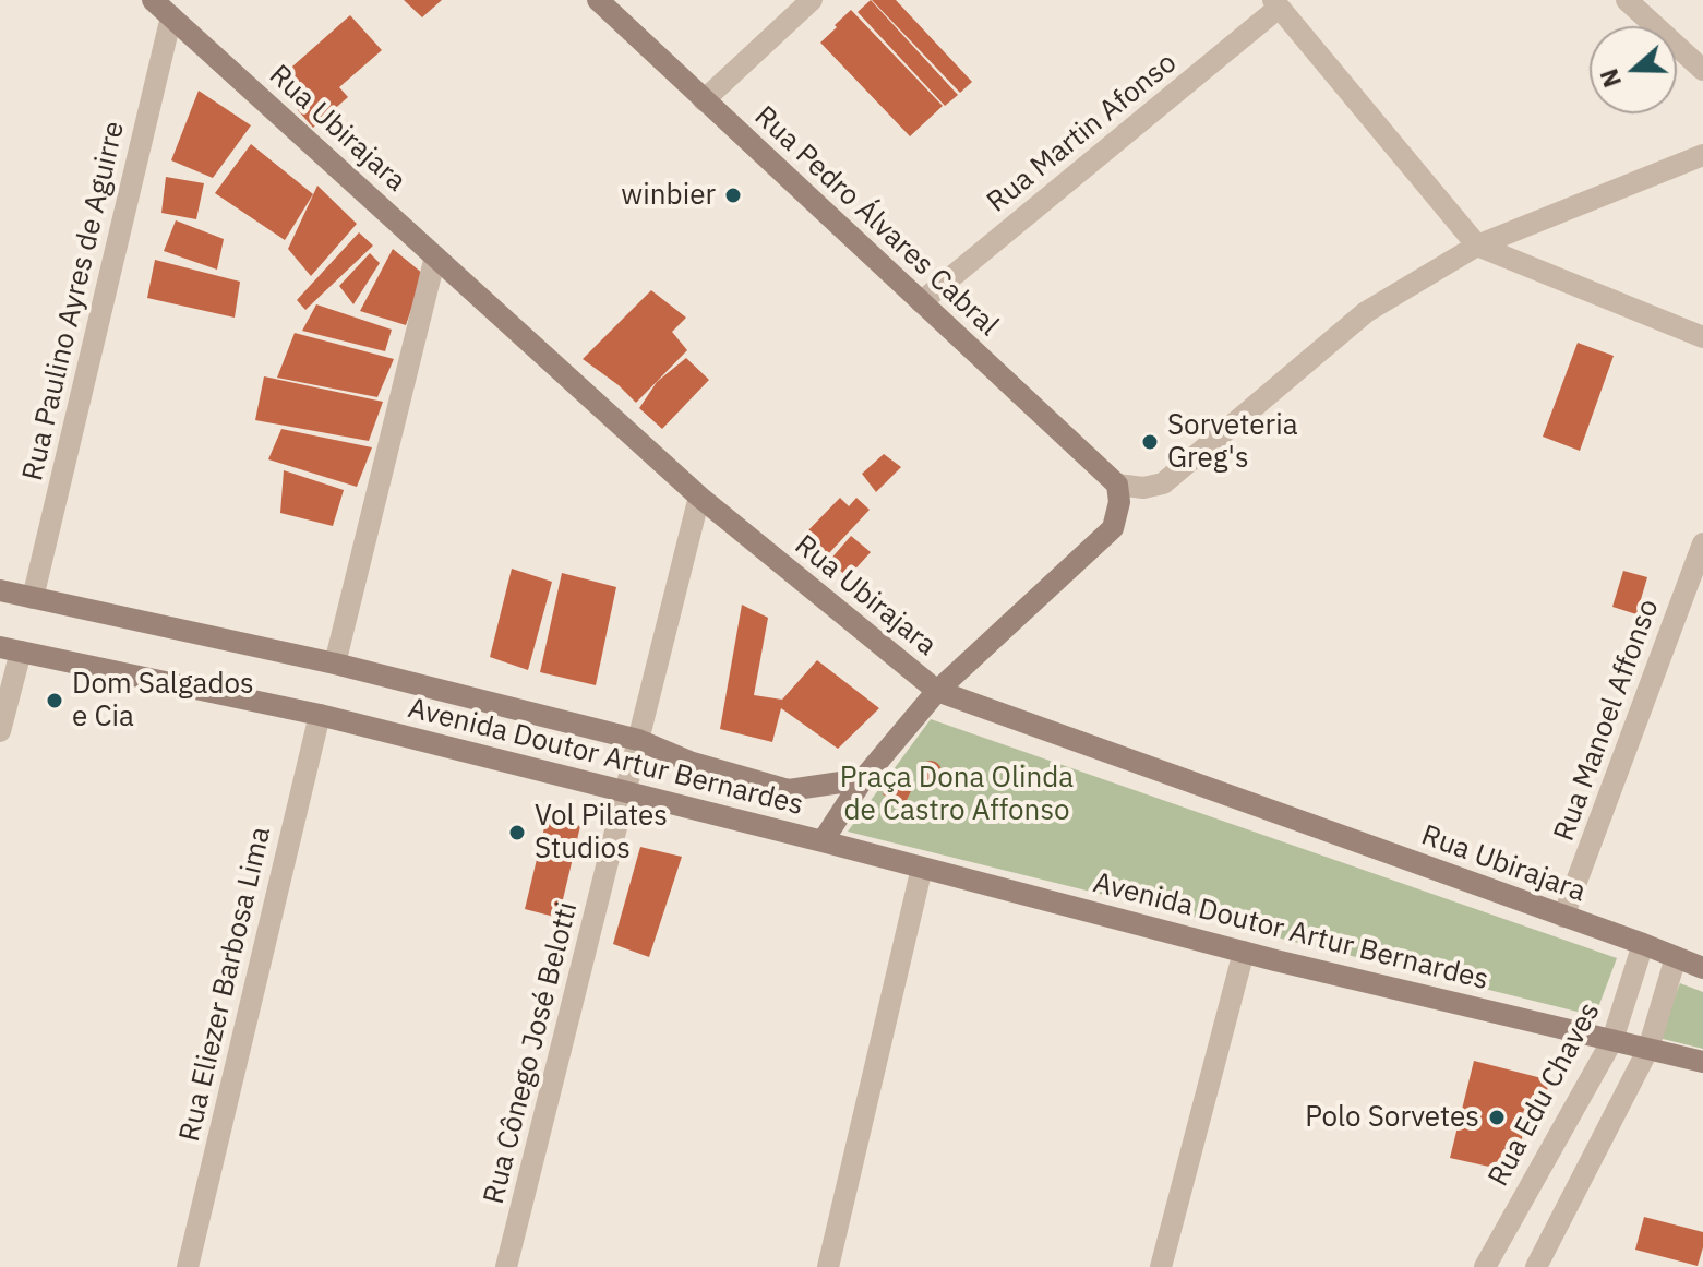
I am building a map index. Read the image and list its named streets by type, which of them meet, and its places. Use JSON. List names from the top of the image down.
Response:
{
  "streets": {
    "main road": ["Rua Ubirajara", "Rua Pedro Álvares Cabral", "Avenida Doutor Artur Bernardes"],
    "street": [
      "Rua Martin Afonso",
      "Rua Paulino Ayres de Aguirre",
      "Rua Manoel Affonso",
      "Rua Eliezer Barbosa Lima",
      "Rua Cônego José Belotti",
      "Rua Edu Chaves"
    ]
  },
  "crossings": [
    ["Rua Ubirajara", "Rua Paulino Ayres de Aguirre"],
    ["Rua Ubirajara", "Rua Manoel Affonso"],
    ["Rua Ubirajara", "Rua Cônego José Belotti"],
    ["Rua Ubirajara", "Rua Edu Chaves"],
    ["Rua Martin Afonso", "Rua Pedro Álvares Cabral"],
    ["Rua Paulino Ayres de Aguirre", "Avenida Doutor Artur Bernardes"],
    ["Avenida Doutor Artur Bernardes", "Rua Eliezer Barbosa Lima"],
    ["Avenida Doutor Artur Bernardes", "Rua Cônego José Belotti"],
    ["Avenida Doutor Artur Bernardes", "Rua Edu Chaves"]
  ],
  "parks": ["Praça Dona Olinda de Castro Affonso"],
  "places": [
    "winbier",
    "Sorveteria Greg's",
    "Dom Salgados e Cia",
    "Vol Pilates Studios",
    "Polo Sorvetes"
  ],
  "north": "left"
}
